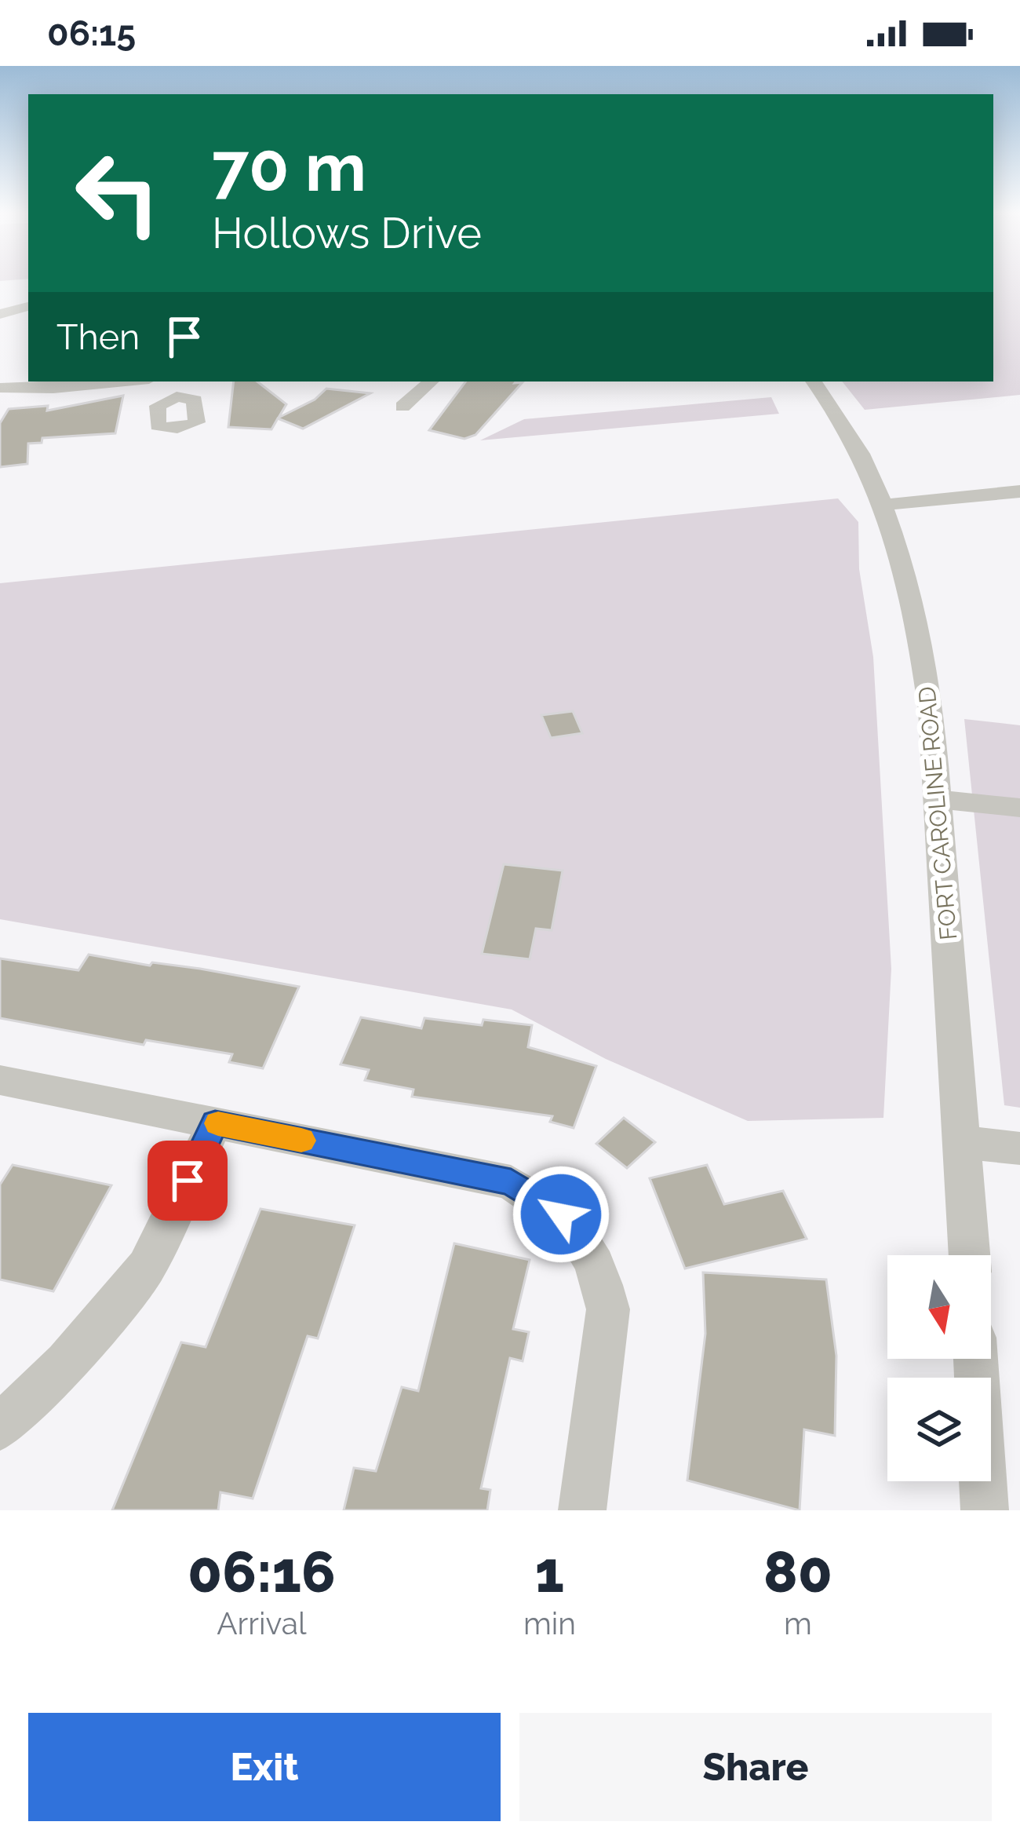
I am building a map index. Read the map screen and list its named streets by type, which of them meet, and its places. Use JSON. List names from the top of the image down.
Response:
{
  "streets": {
    "street": ["FORT CAROLINE ROAD"]
  },
  "north": "bottom",
  "page": {
    "status": "06:15",
    "turn": ["70 m", "Hollows Drive"],
    "then": "Then",
    "eta": [
      "06:16",
      "Arrival",
      "1",
      "min",
      "80",
      "m"
    ],
    "buttons": ["Exit", "Share"]
  }
}
